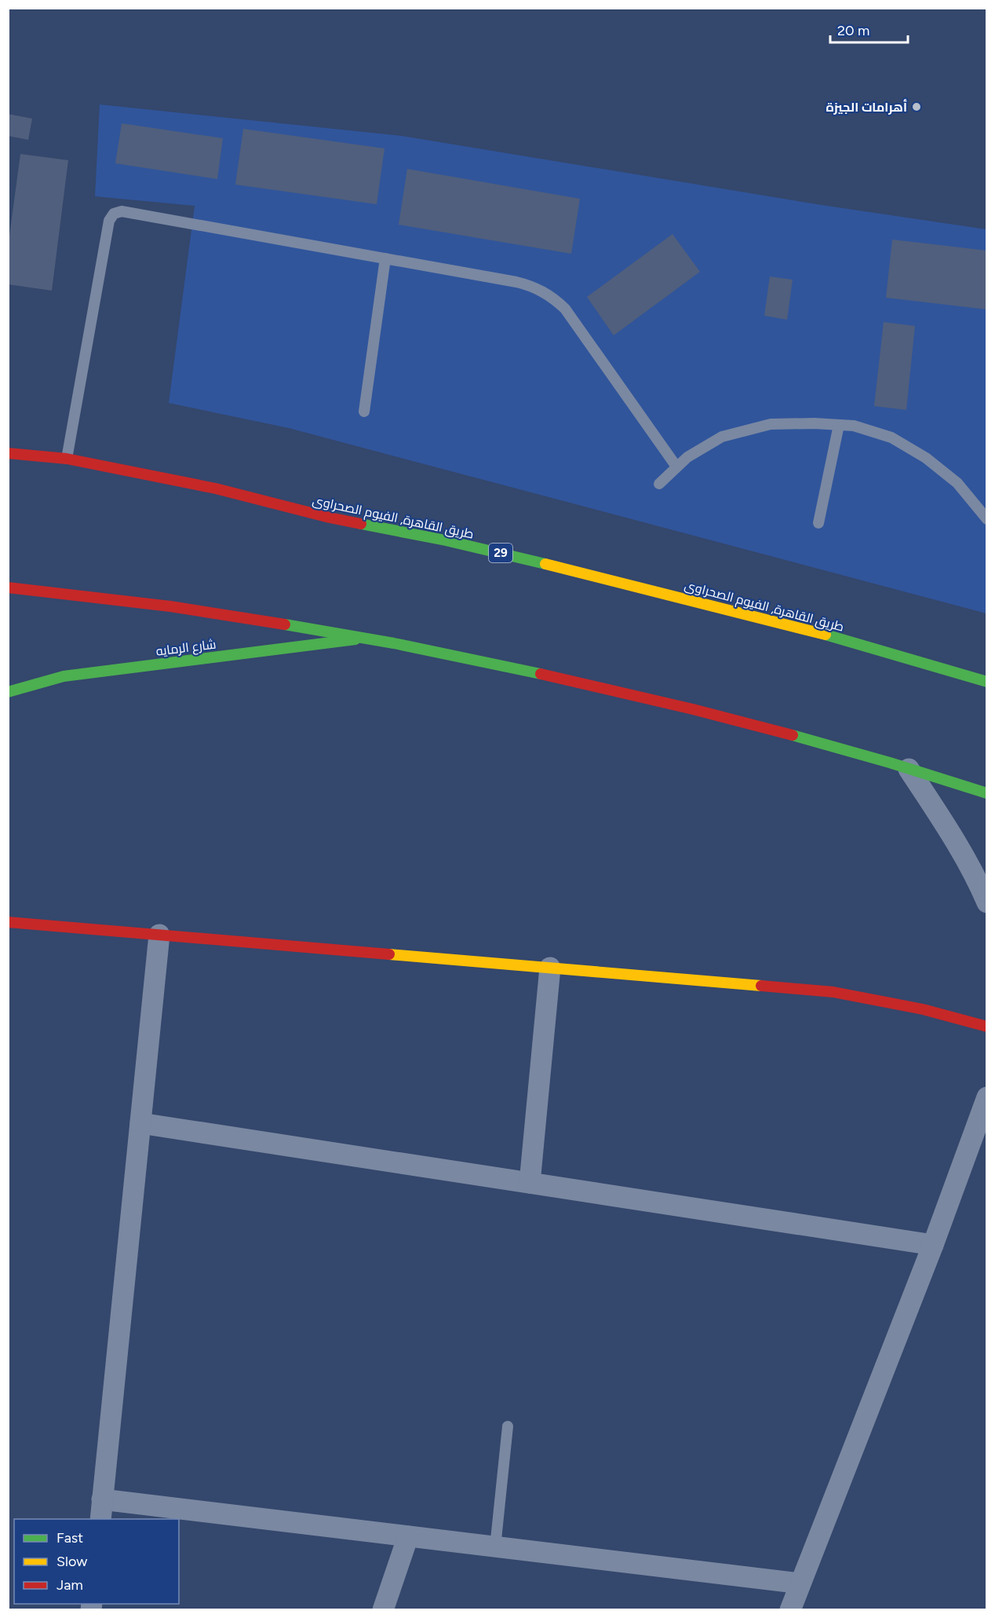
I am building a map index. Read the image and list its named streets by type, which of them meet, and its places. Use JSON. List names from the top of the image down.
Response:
{
  "streets": {
    "main road": ["طريق القاهرة, الفيوم الصحراوى", "29", "شارع الرمايه"]
  },
  "places": ["أهرامات الجيزة"],
  "legend": ["Fast", "Slow", "Jam"],
  "scale_bar": "20 m"
}
